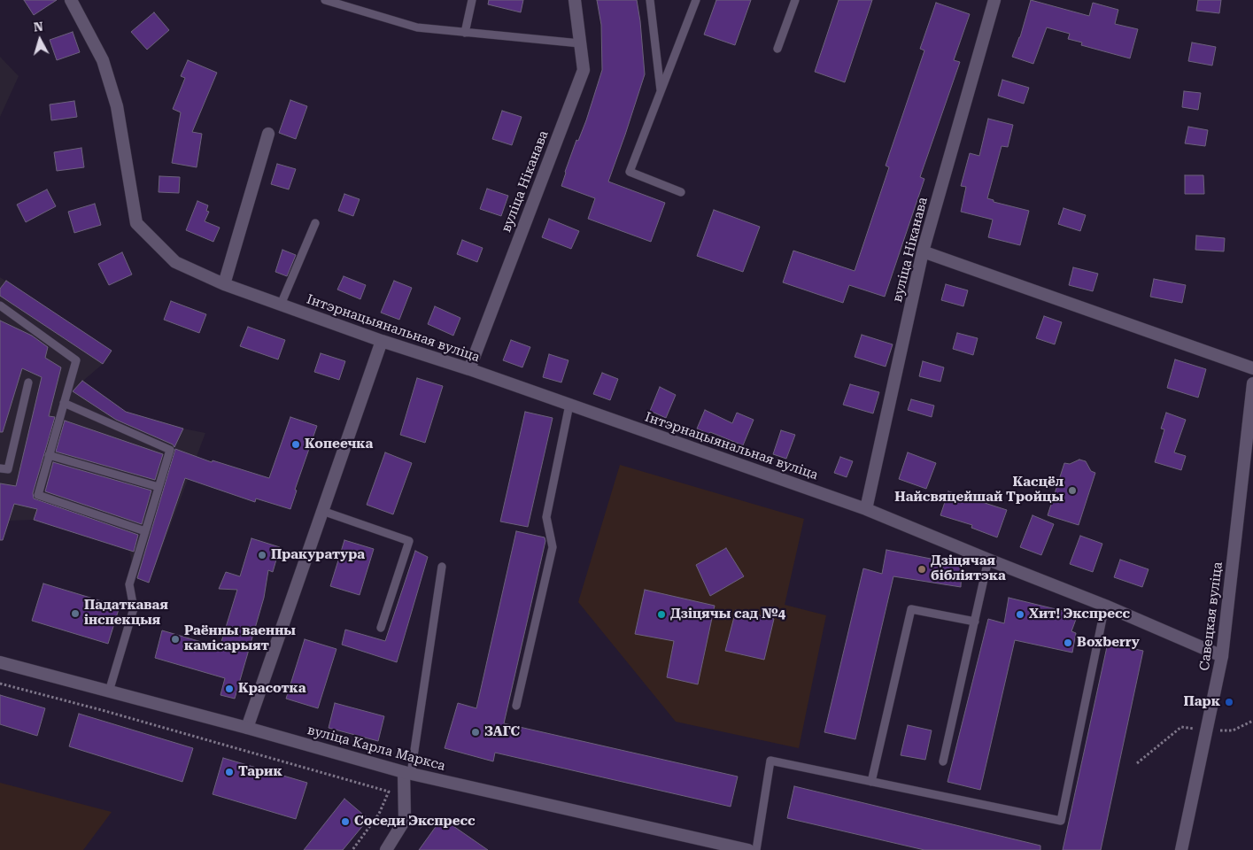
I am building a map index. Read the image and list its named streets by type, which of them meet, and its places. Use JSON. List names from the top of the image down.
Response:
{
  "streets": {
    "street": [
      "вуліца Ніканава",
      "Інтэрнацыянальная вуліца",
      "Савецкая вуліца",
      "вуліца Карла Маркса"
    ]
  },
  "crossings": [
    ["вуліца Ніканава", "Інтэрнацыянальная вуліца"],
    ["Інтэрнацыянальная вуліца", "Савецкая вуліца"]
  ],
  "places": [
    "Копеечка",
    "Касцёл Найсвяцейшай Тройцы",
    "Пракуратура",
    "Дзіцячая бібліятэка",
    "Падаткавая інспекцыя",
    "Дзіцячы сад №4",
    "Хит! Экспресс",
    "Раённы ваенны камісарыят",
    "Boxberry",
    "Красотка",
    "Парк",
    "ЗАГС",
    "Тарик",
    "Соседи Экспресс"
  ],
  "north": "top"
}
